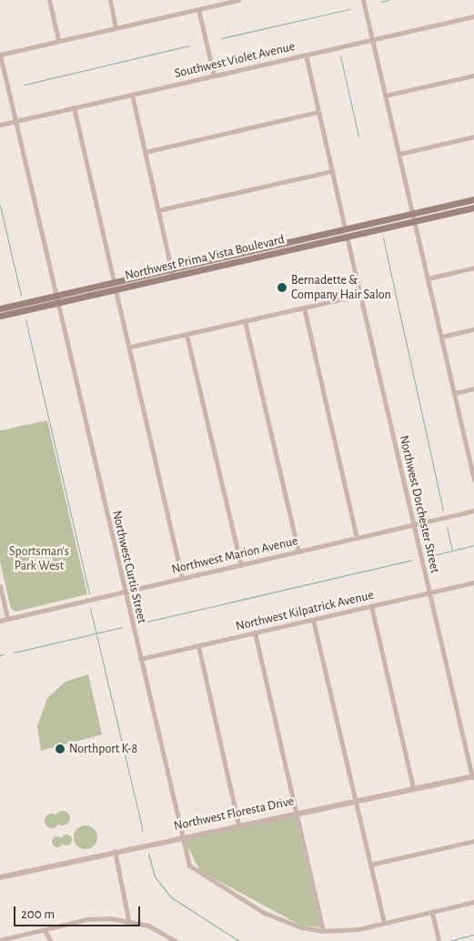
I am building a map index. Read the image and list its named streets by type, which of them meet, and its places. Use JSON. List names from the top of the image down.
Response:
{
  "streets": {
    "main road": ["Northwest Prima Vista Boulevard"],
    "street": [
      "Southwest Violet Avenue",
      "Northwest Dorchester Street",
      "Northwest Marion Avenue",
      "Northwest Curtis Street",
      "Northwest Kilpatrick Avenue",
      "Northwest Floresta Drive"
    ]
  },
  "crossings": [
    ["Southwest Violet Avenue", "Northwest Curtis Street"],
    ["Northwest Prima Vista Boulevard", "Northwest Dorchester Street"],
    ["Northwest Prima Vista Boulevard", "Northwest Curtis Street"],
    ["Northwest Dorchester Street", "Northwest Marion Avenue"],
    ["Northwest Dorchester Street", "Northwest Kilpatrick Avenue"],
    ["Northwest Dorchester Street", "Northwest Floresta Drive"],
    ["Northwest Marion Avenue", "Northwest Curtis Street"],
    ["Northwest Curtis Street", "Northwest Kilpatrick Avenue"],
    ["Northwest Curtis Street", "Northwest Floresta Drive"]
  ],
  "parks": ["Sportsman's Park West"],
  "places": ["Bernadette & Company Hair Salon", "Northport K-8"],
  "scale_bar": "200 m"
}
